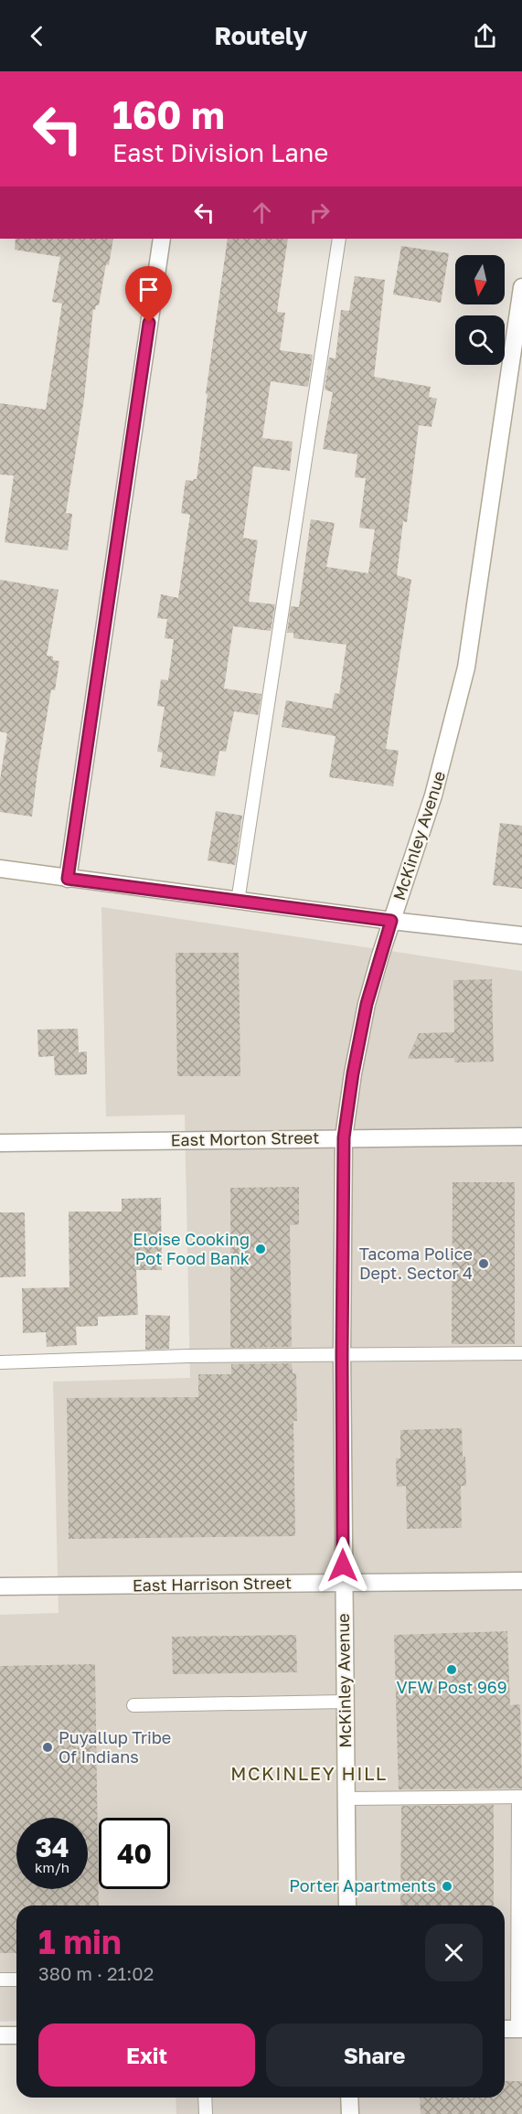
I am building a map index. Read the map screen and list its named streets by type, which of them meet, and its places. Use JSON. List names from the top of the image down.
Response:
{
  "streets": {
    "street": ["McKinley Avenue", "East Morton Street", "East Harrison Street"]
  },
  "crossings": [
    ["McKinley Avenue", "East Morton Street"],
    ["McKinley Avenue", "East Harrison Street"]
  ],
  "districts": ["MCKINLEY HILL"],
  "places": [
    "Eloise Cooking Pot Food Bank",
    "Tacoma Police Dept. Sector 4",
    "VFW Post 969",
    "Puyallup Tribe Of Indians",
    "Porter Apartments"
  ],
  "north": "bottom",
  "page": {
    "header": "Routely",
    "turn": ["160 m", "East Division Lane"],
    "speed": "34 km/h",
    "limit": "40",
    "heading": ["1 min", "380 m · 21:02"],
    "buttons": ["Exit", "Share"]
  }
}
